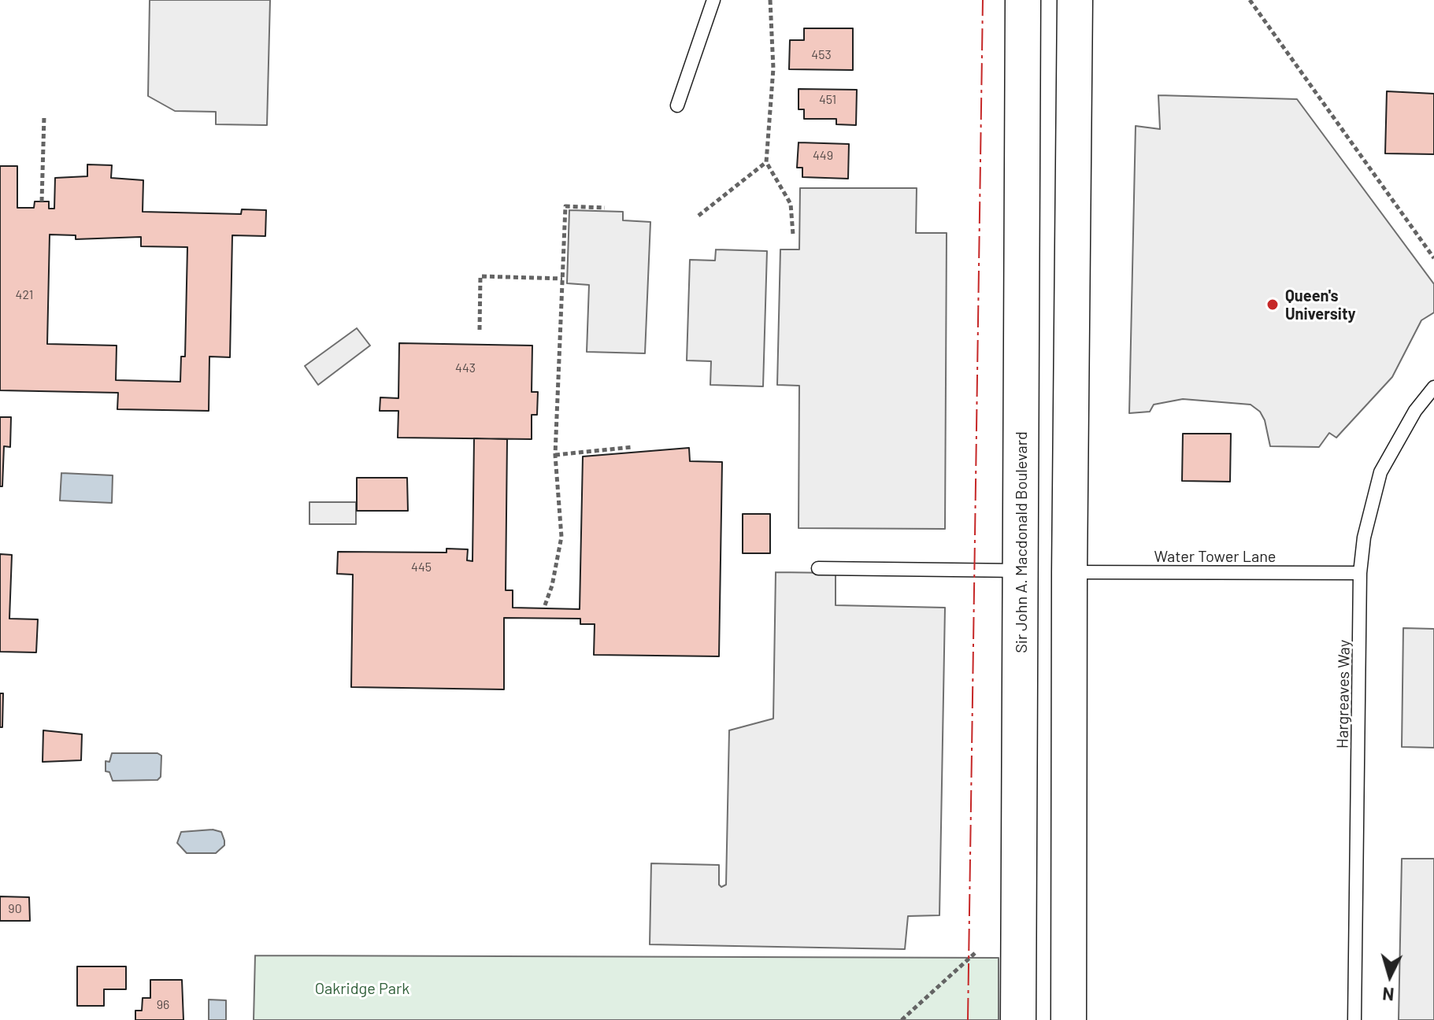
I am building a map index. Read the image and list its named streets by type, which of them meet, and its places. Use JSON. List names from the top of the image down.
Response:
{
  "streets": {
    "main road": ["Sir John A. Macdonald Boulevard"],
    "lane": ["Water Tower Lane", "Hargreaves Way"]
  },
  "crossings": [
    ["Water Tower Lane", "Hargreaves Way"]
  ],
  "parks": ["Oakridge Park"],
  "places": ["Queen's University"],
  "house_numbers": [
    "453",
    "451",
    "449",
    "421",
    "443",
    "445",
    "90",
    "96"
  ],
  "north": "bottom"
}
